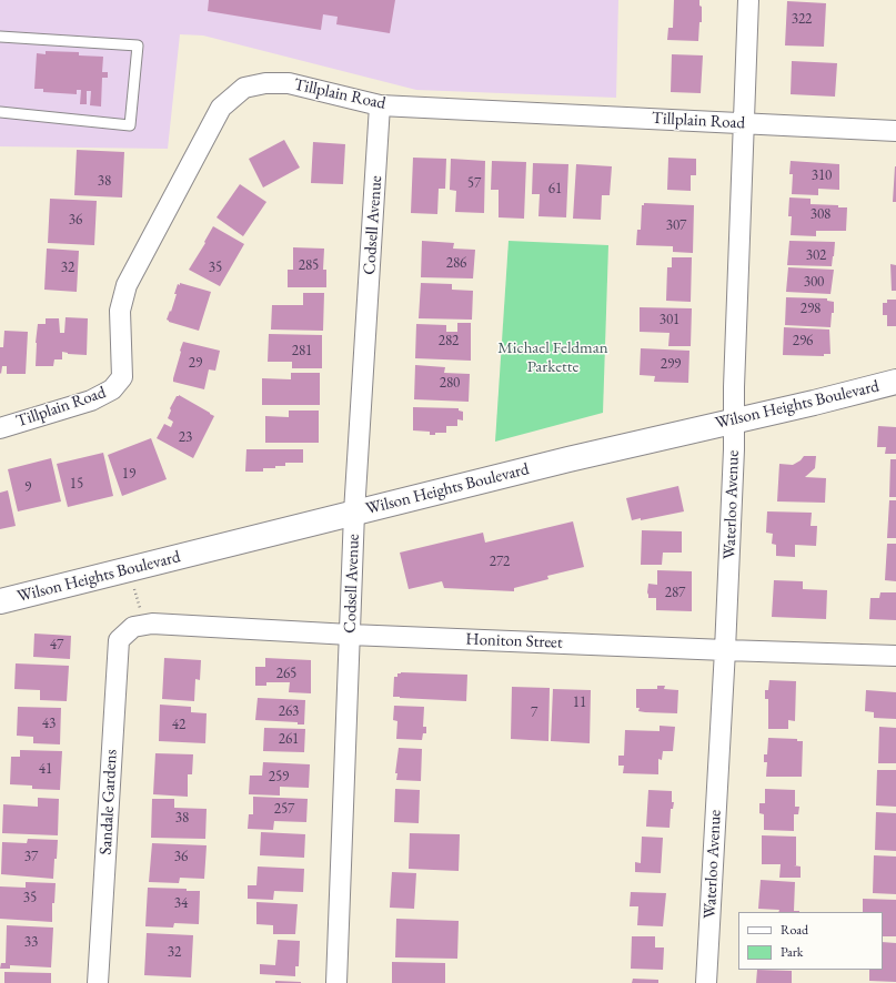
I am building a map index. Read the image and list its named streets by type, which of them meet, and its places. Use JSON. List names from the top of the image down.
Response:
{
  "streets": {
    "street": [
      "Tillplain Road",
      "Codsell Avenue",
      "Wilson Heights Boulevard",
      "Waterloo Avenue",
      "Honiton Street",
      "Sandale Gardens"
    ]
  },
  "crossings": [
    ["Tillplain Road", "Codsell Avenue"],
    ["Tillplain Road", "Waterloo Avenue"],
    ["Codsell Avenue", "Wilson Heights Boulevard"],
    ["Codsell Avenue", "Honiton Street"],
    ["Wilson Heights Boulevard", "Waterloo Avenue"],
    ["Waterloo Avenue", "Honiton Street"],
    ["Honiton Street", "Sandale Gardens"]
  ],
  "parks": ["Michael Feldman Parkette"],
  "house_numbers": [
    "322",
    "310",
    "38",
    "57",
    "61",
    "308",
    "36",
    "307",
    "302",
    "286",
    "285",
    "32",
    "35",
    "300",
    "298",
    "301",
    "282",
    "296",
    "281",
    "29",
    "299",
    "280",
    "23",
    "19",
    "15",
    "9",
    "272",
    "287",
    "47",
    "265",
    "11",
    "263",
    "7",
    "43",
    "42",
    "261",
    "41",
    "259",
    "257",
    "38",
    "37",
    "36",
    "35",
    "34",
    "33",
    "32"
  ],
  "legend": ["Road", "Park"]
}
